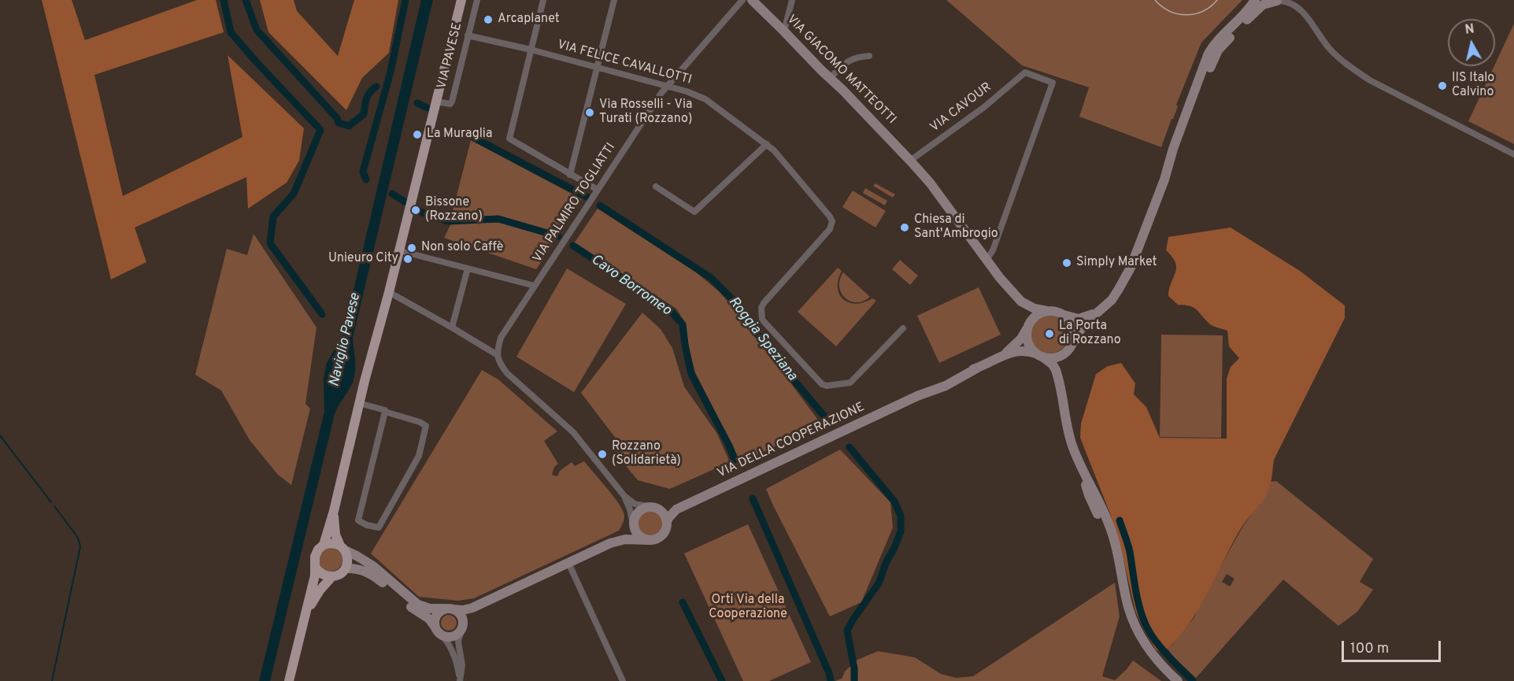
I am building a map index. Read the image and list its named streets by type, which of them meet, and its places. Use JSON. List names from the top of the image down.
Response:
{
  "streets": {
    "street": [
      "VIA PAVESE",
      "VIA FELICE CAVALLOTTI",
      "VIA GIACOMO MATTEOTTI",
      "VIA CAVOUR",
      "VIA PALMIRO TOGLIATTI",
      "VIA DELLA COOPERAZIONE"
    ]
  },
  "crossings": [
    ["VIA PAVESE", "VIA FELICE CAVALLOTTI"],
    ["VIA FELICE CAVALLOTTI", "VIA PALMIRO TOGLIATTI"],
    ["VIA GIACOMO MATTEOTTI", "VIA CAVOUR"]
  ],
  "water": ["Cavo Borromeo", "Roggia Speziana", "Naviglio Pavese"],
  "parks": ["Orti Via della Cooperazione"],
  "places": [
    "Arcaplanet",
    "IIS Italo Calvino",
    "Via Rosselli - Via Turati (Rozzano)",
    "La Muraglia",
    "Bissone (Rozzano)",
    "Chiesa di Sant'Ambrogio",
    "Non solo Caffè",
    "Unieuro City",
    "Simply Market",
    "La Porta di Rozzano",
    "Rozzano (Solidarietà)"
  ],
  "scale_bar": "100 m",
  "north": "top"
}
